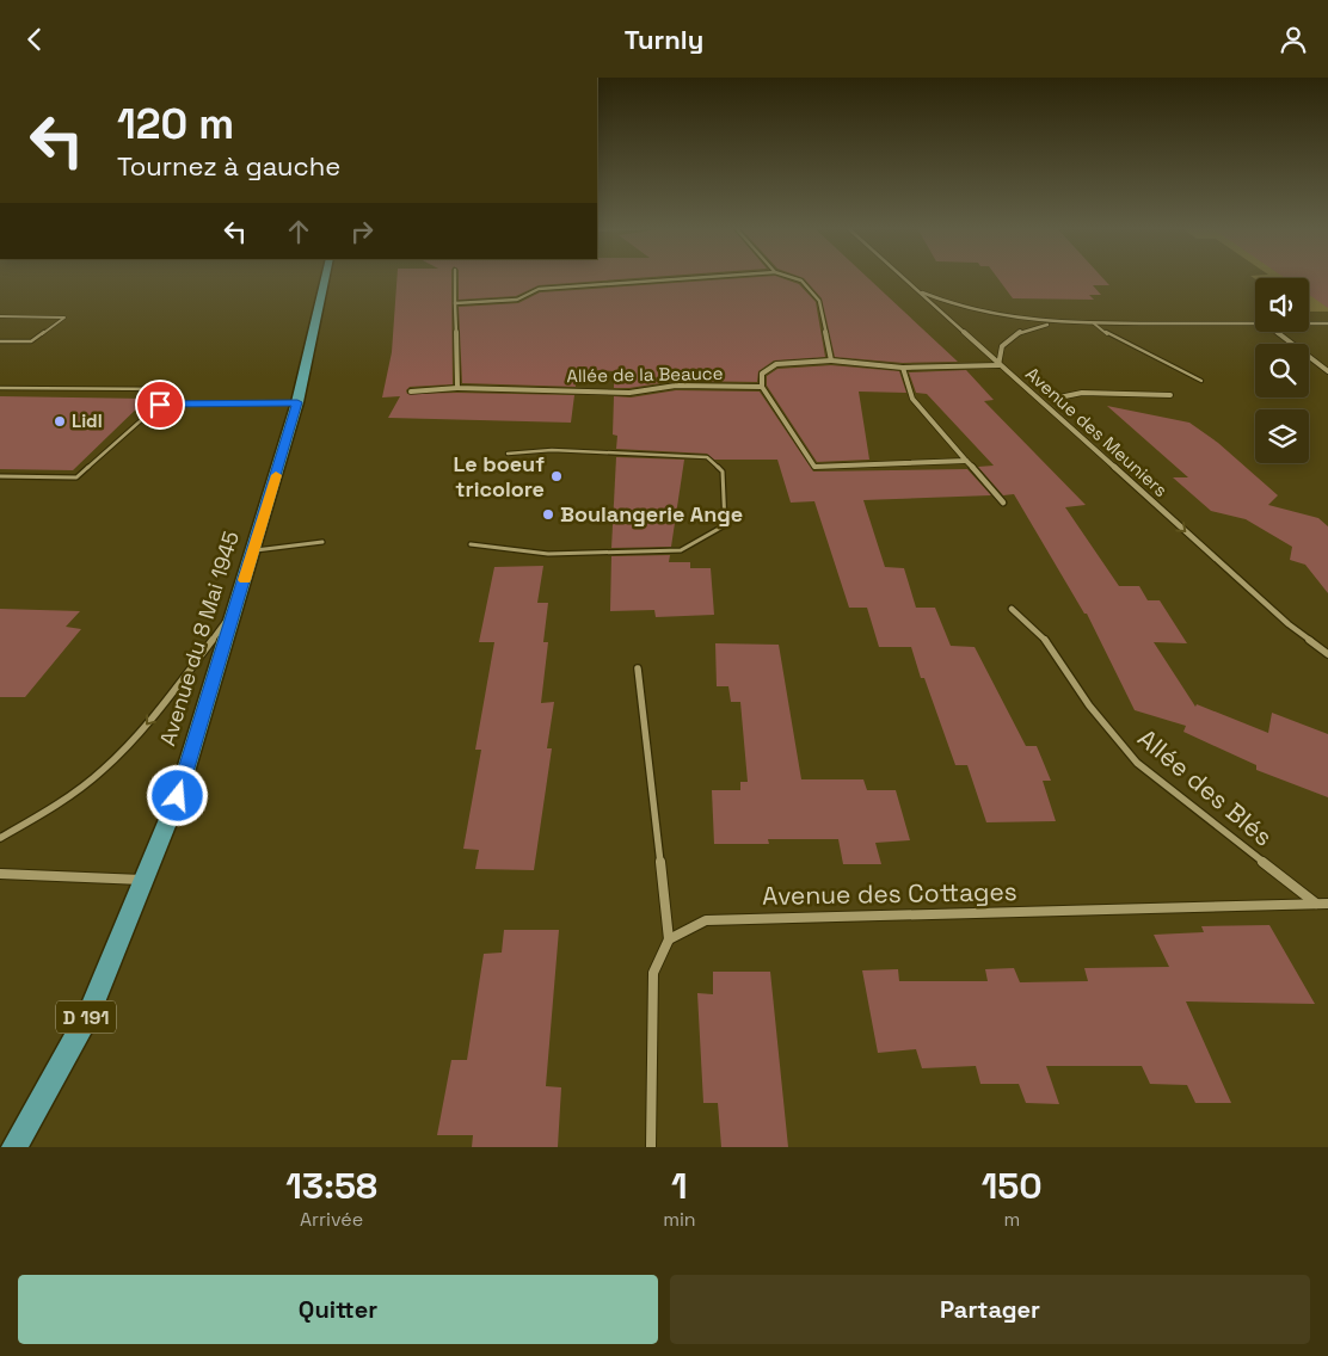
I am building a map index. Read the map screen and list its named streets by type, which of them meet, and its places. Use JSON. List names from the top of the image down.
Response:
{
  "streets": {
    "main road": ["Avenue du 8 Mai 1945", "D 191"],
    "street": [
      "Allée de la Beauce",
      "Avenue des Meuniers",
      "Allée des Blés",
      "Avenue des Cottages"
    ]
  },
  "crossings": [
    ["Allée des Blés", "Avenue des Cottages"]
  ],
  "one_way": ["Avenue des Meuniers"],
  "places": ["Lidl", "Le boeuf tricolore", "Boulangerie Ange"],
  "page": {
    "header": "Turnly",
    "turn": ["120 m", "Tournez à gauche"],
    "eta": [
      "13:58",
      "Arrivée",
      "1",
      "min",
      "150",
      "m"
    ],
    "buttons": ["Quitter", "Partager"]
  }
}
